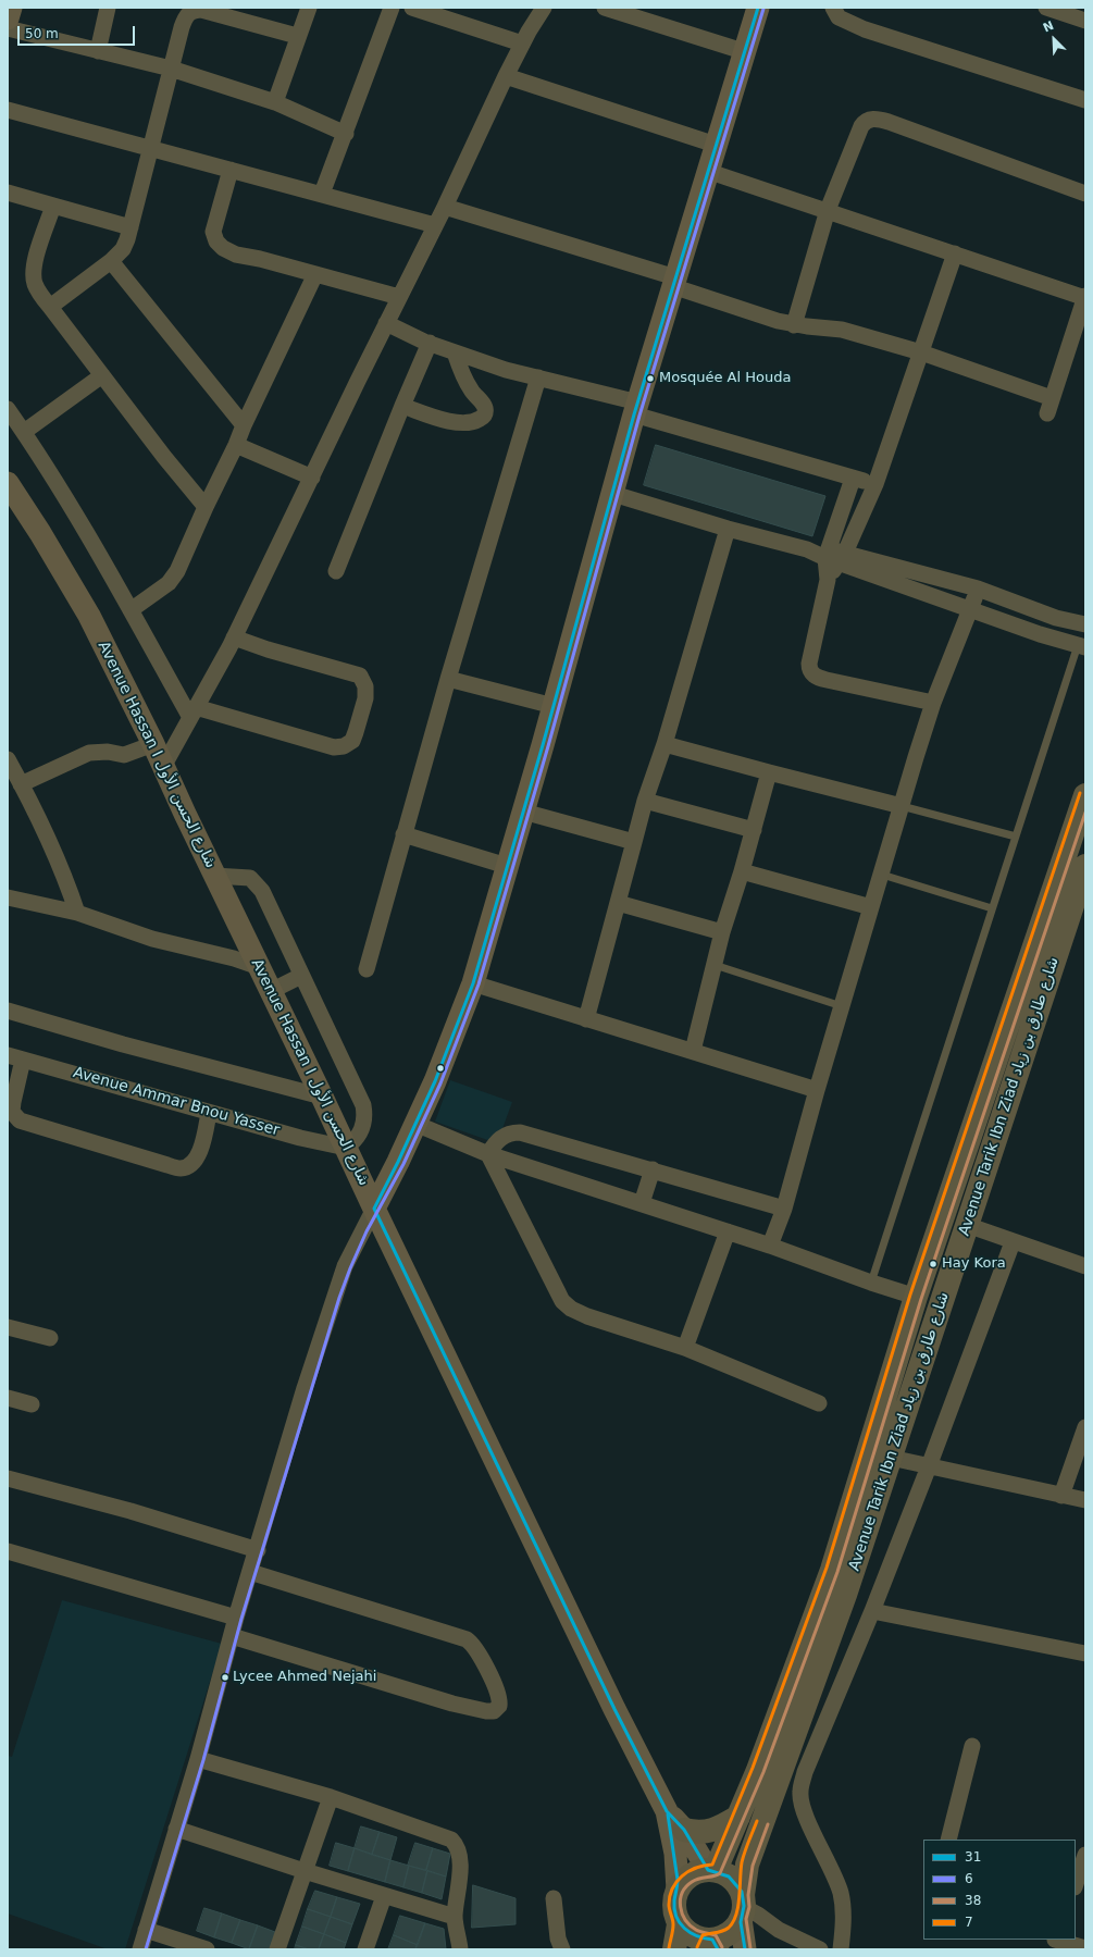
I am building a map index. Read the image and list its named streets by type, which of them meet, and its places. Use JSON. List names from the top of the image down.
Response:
{
  "streets": {
    "main road": ["Avenue Hassan I شارع الحسن الأول", "Avenue Tarik Ibn Ziad شارع طارق بن زياد"],
    "street": ["Avenue Ammar Bnou Yasser"]
  },
  "crossings": [
    ["Avenue Hassan I شارع الحسن الأول", "Avenue Tarik Ibn Ziad شارع طارق بن زياد"],
    ["Avenue Hassan I شارع الحسن الأول", "Avenue Ammar Bnou Yasser"]
  ],
  "places": ["Mosquée Al Houda", "Hay Kora", "Lycee Ahmed Nejahi"],
  "lines": [
    "transit line 31",
    "transit line 6",
    "transit line 7",
    "transit line 38"
  ],
  "legend": [
    "31",
    "6",
    "38",
    "7"
  ],
  "scale_bar": "50 m",
  "north": "top left"
}
